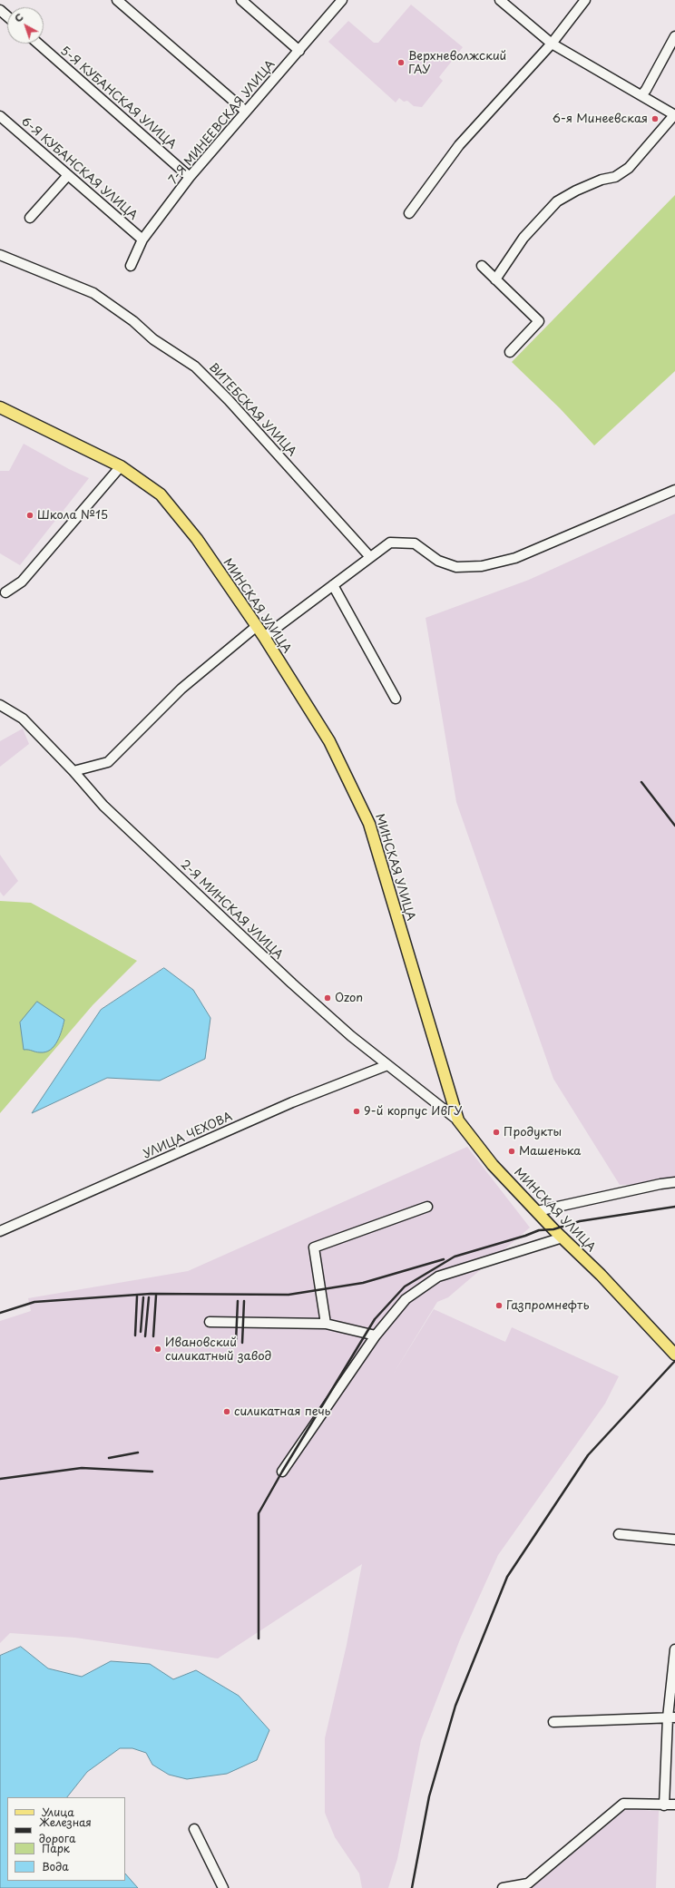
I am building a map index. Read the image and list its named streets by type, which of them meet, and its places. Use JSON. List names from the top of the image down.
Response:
{
  "streets": {
    "main road": ["МИНСКАЯ УЛИЦА"],
    "street": [
      "5-Я КУБАНСКАЯ УЛИЦА",
      "7-Я МИНЕЕВСКАЯ УЛИЦА",
      "6-Я КУБАНСКАЯ УЛИЦА",
      "ВИТЕБСКАЯ УЛИЦА",
      "2-Я МИНСКАЯ УЛИЦА",
      "УЛИЦА ЧЕХОВА"
    ]
  },
  "crossings": [
    ["5-Я КУБАНСКАЯ УЛИЦА", "7-Я МИНЕЕВСКАЯ УЛИЦА"],
    ["7-Я МИНЕЕВСКАЯ УЛИЦА", "6-Я КУБАНСКАЯ УЛИЦА"],
    ["МИНСКАЯ УЛИЦА", "2-Я МИНСКАЯ УЛИЦА"],
    ["2-Я МИНСКАЯ УЛИЦА", "УЛИЦА ЧЕХОВА"]
  ],
  "places": [
    "Верхневолжский ГАУ",
    "6-я Минеевская",
    "Школа №15",
    "Ozon",
    "9-й корпус ИвГУ",
    "Продукты",
    "Машенька",
    "Газпромнефть",
    "Ивановский силикатный завод",
    "силикатная печь"
  ],
  "legend": [
    "Улица",
    "Железная дорога",
    "Парк",
    "Вода"
  ],
  "north": "top left"
}
